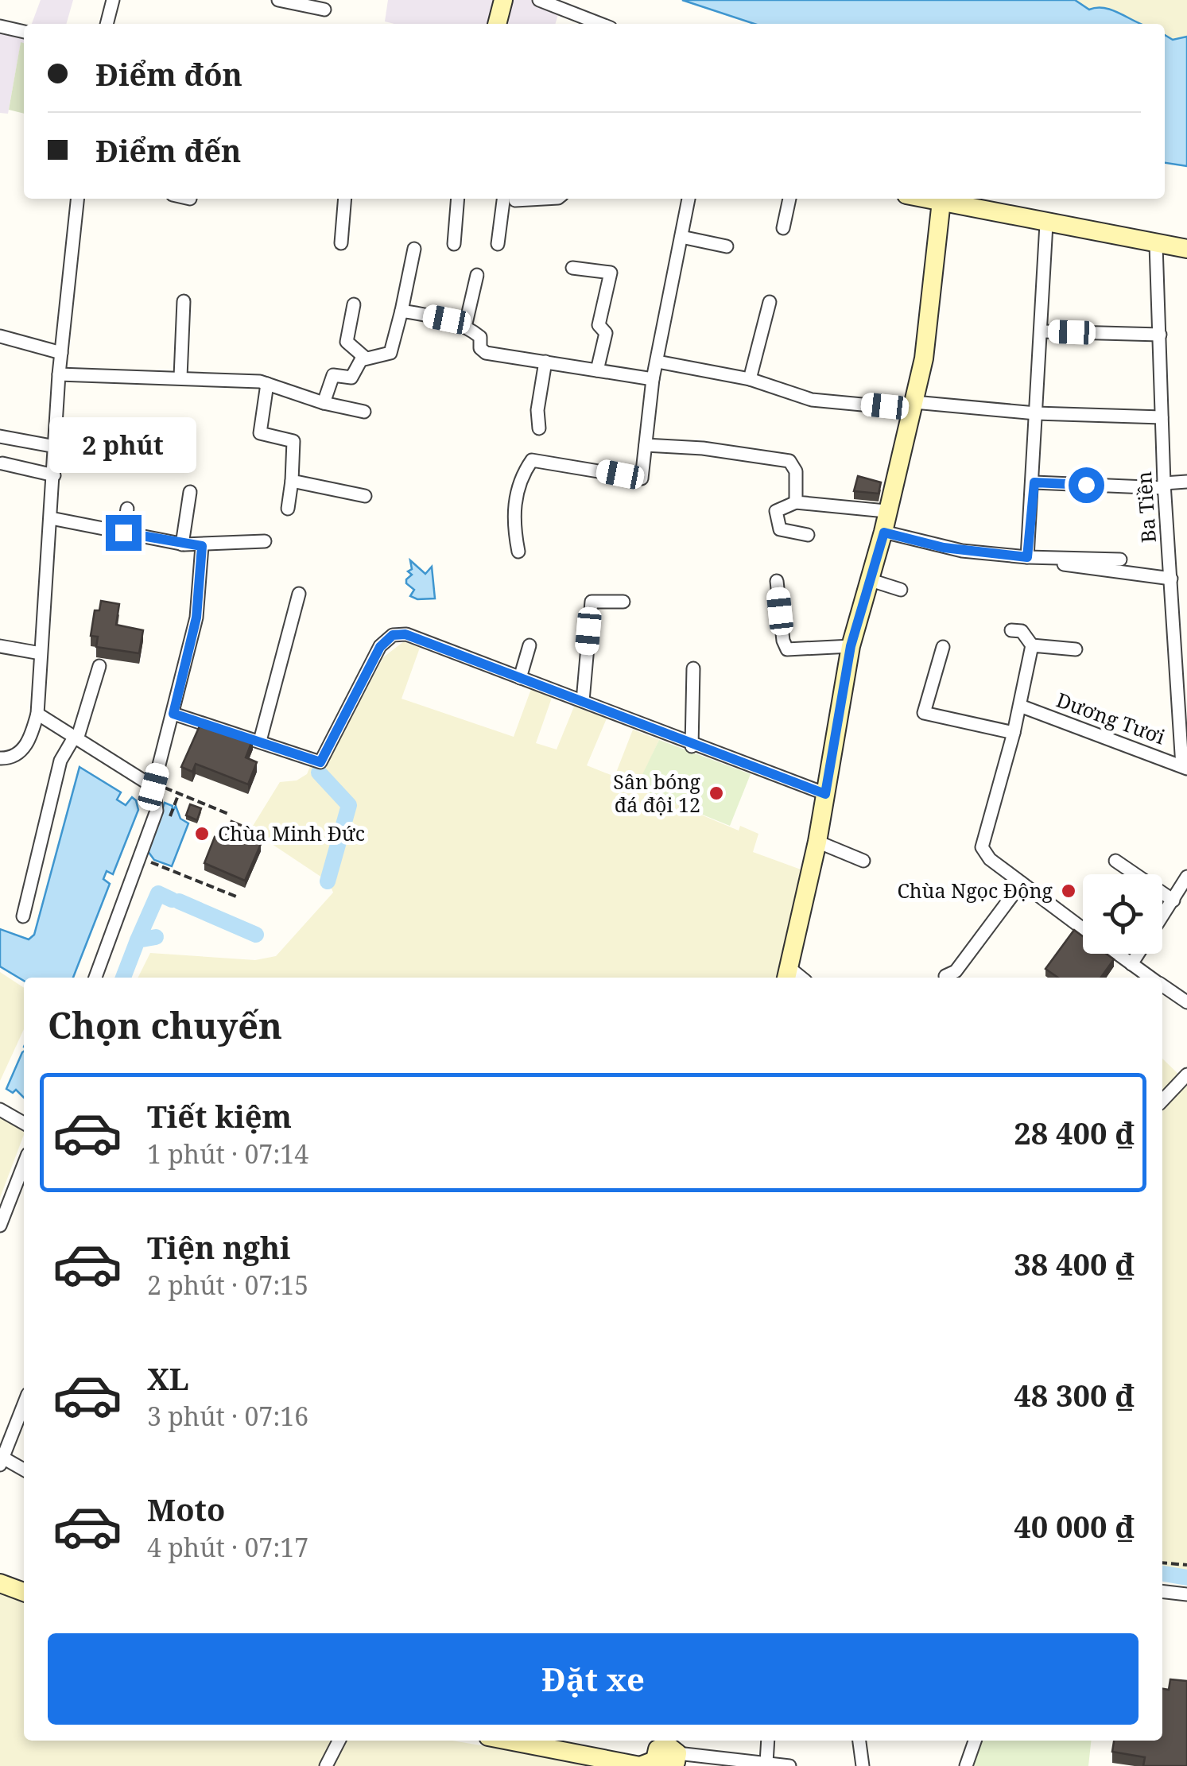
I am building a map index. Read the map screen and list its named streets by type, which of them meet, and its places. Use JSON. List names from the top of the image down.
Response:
{
  "streets": {
    "street": ["Ba Tiền", "Dương Tươi"]
  },
  "crossings": [
    ["Ba Tiền", "Dương Tươi"]
  ],
  "places": ["Sân bóng đá đội 12", "Chùa Minh Đức", "Chùa Ngọc Động"],
  "page": {
    "banner": ["Điểm đón", "Điểm đến"],
    "bubble": "2 phút",
    "heading": "Chọn chuyến",
    "list": [
      {
        "name": "Tiết kiệm",
        "note": "1 phút · 07:14",
        "value": "28 400 ₫"
      },
      {
        "name": "Tiện nghi",
        "note": "2 phút · 07:15",
        "value": "38 400 ₫"
      },
      {
        "name": "XL",
        "note": "3 phút · 07:16",
        "value": "48 300 ₫"
      },
      {
        "name": "Moto",
        "note": "4 phút · 07:17",
        "value": "40 000 ₫"
      }
    ],
    "buttons": "Đặt xe"
  }
}
